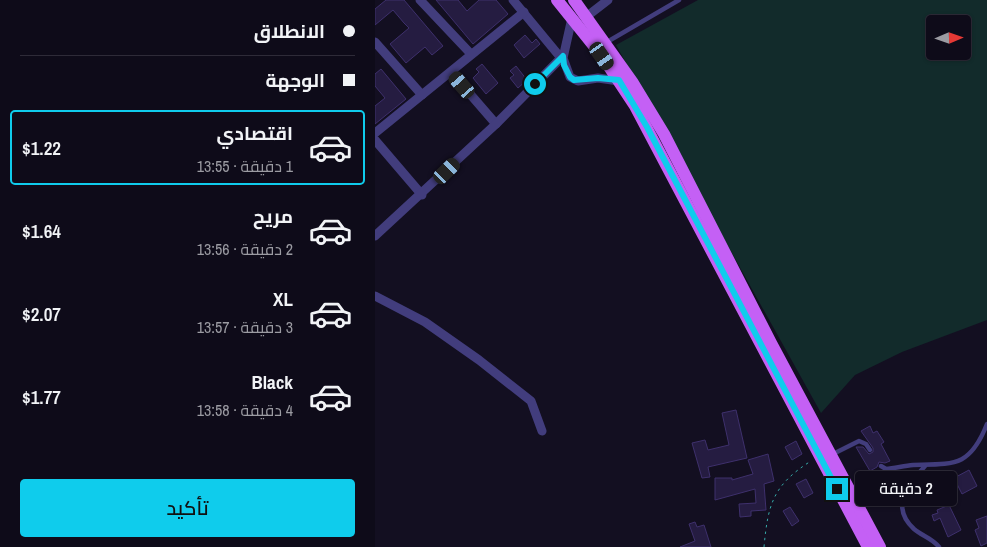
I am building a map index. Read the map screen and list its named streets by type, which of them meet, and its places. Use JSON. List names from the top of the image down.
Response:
{
  "north": "right",
  "page": {
    "banner": ["الانطلاق", "الوجهة"],
    "list": [
      {
        "name": "اقتصادي",
        "note": "1 دقيقة · 13:55",
        "value": "$1.22"
      },
      {
        "name": "مريح",
        "note": "2 دقيقة · 13:56",
        "value": "$1.64"
      },
      {
        "name": "XL",
        "note": "3 دقيقة · 13:57",
        "value": "$2.07"
      },
      {
        "name": "Black",
        "note": "4 دقيقة · 13:58",
        "value": "$1.77"
      }
    ],
    "buttons": "تأكيد",
    "bubble": "2 دقيقة"
  }
}
